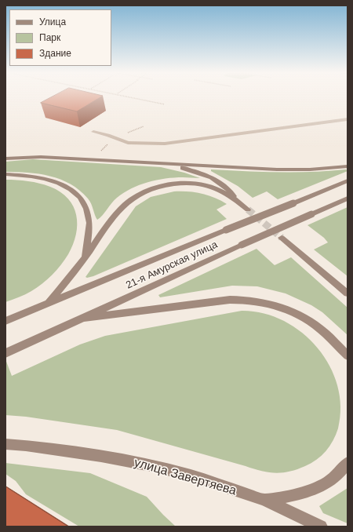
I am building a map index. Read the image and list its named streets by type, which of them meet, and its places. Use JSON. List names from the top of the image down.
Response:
{
  "streets": {
    "main road": ["21-я Амурская улица", "улица Завертяева"]
  },
  "legend": ["Улица", "Парк", "Здание"]
}
